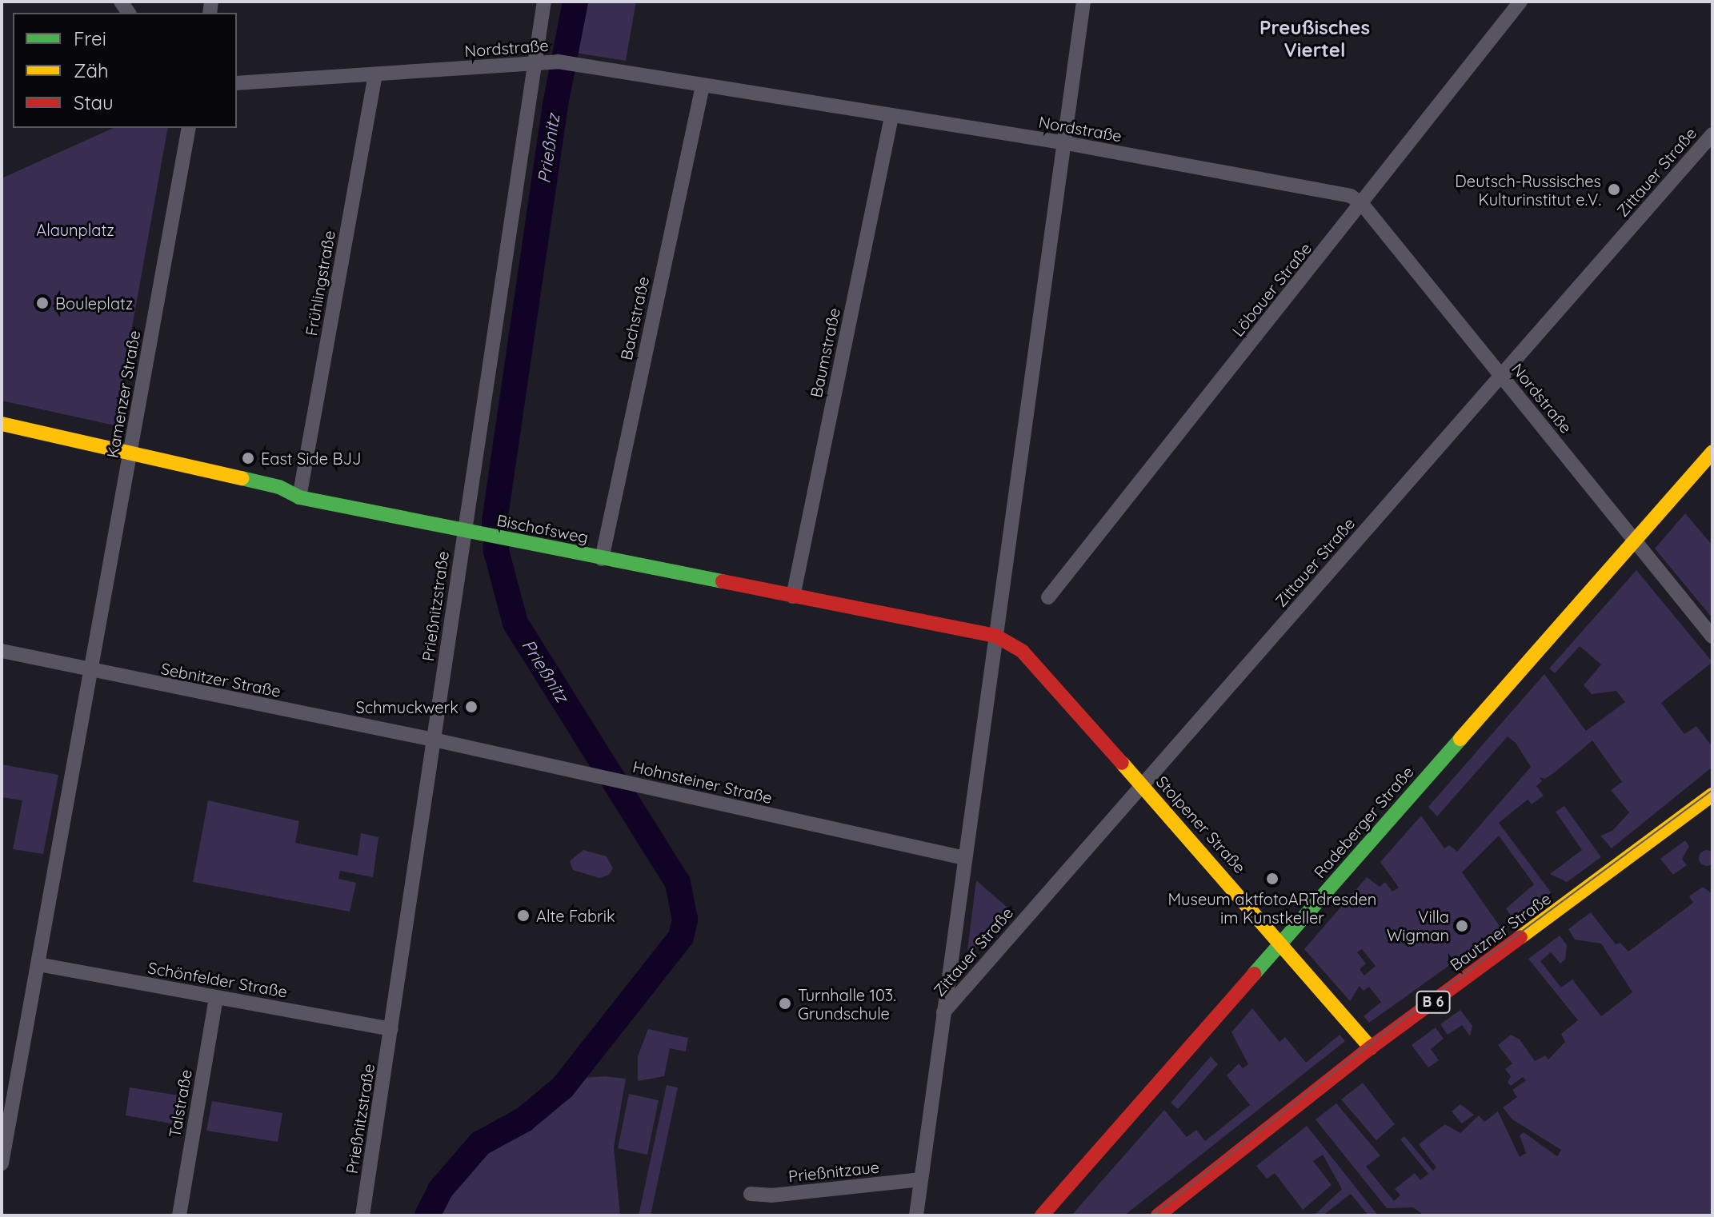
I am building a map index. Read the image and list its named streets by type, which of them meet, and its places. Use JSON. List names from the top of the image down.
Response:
{
  "streets": {
    "street": [
      "Nordstraße",
      "Zittauer Straße",
      "Frühlingstraße",
      "Löbauer Straße",
      "Bachstraße",
      "Baumstraße",
      "Kamenzer Straße",
      "Bischofsweg",
      "Prießnitzstraße",
      "Sebnitzer Straße",
      "Hohnsteiner Straße",
      "Radeberger Straße",
      "Stolpener Straße",
      "Bautzner Straße",
      "Schönfelder Straße",
      "B 6",
      "Talstraße",
      "Prießnitzaue"
    ]
  },
  "crossings": [
    ["Nordstraße", "Zittauer Straße"],
    ["Nordstraße", "Frühlingstraße"],
    ["Nordstraße", "Löbauer Straße"],
    ["Nordstraße", "Bachstraße"],
    ["Nordstraße", "Baumstraße"],
    ["Nordstraße", "Prießnitzstraße"],
    ["Nordstraße", "Radeberger Straße"],
    ["Zittauer Straße", "Stolpener Straße"],
    ["Frühlingstraße", "Bischofsweg"],
    ["Bachstraße", "Bischofsweg"],
    ["Baumstraße", "Bischofsweg"],
    ["Kamenzer Straße", "Bischofsweg"],
    ["Kamenzer Straße", "Sebnitzer Straße"],
    ["Kamenzer Straße", "Schönfelder Straße"],
    ["Bischofsweg", "Prießnitzstraße"],
    ["Bischofsweg", "Stolpener Straße"],
    ["Prießnitzstraße", "Sebnitzer Straße"],
    ["Prießnitzstraße", "Hohnsteiner Straße"],
    ["Prießnitzstraße", "Schönfelder Straße"],
    ["Sebnitzer Straße", "Hohnsteiner Straße"],
    ["Radeberger Straße", "Stolpener Straße"],
    ["Stolpener Straße", "Bautzner Straße"],
    ["Schönfelder Straße", "Talstraße"]
  ],
  "districts": ["Preußisches Viertel"],
  "water": ["Prießnitz"],
  "parks": ["Alaunplatz"],
  "places": [
    "Deutsch-Russisches Kulturinstitut e.V.",
    "Bouleplatz",
    "East Side BJJ",
    "Schmuckwerk",
    "Museum aktfotoARTdresden im Kunstkeller",
    "Alte Fabrik",
    "Villa Wigman",
    "Turnhalle 103. Grundschule"
  ],
  "legend": ["Frei", "Zäh", "Stau"]
}
